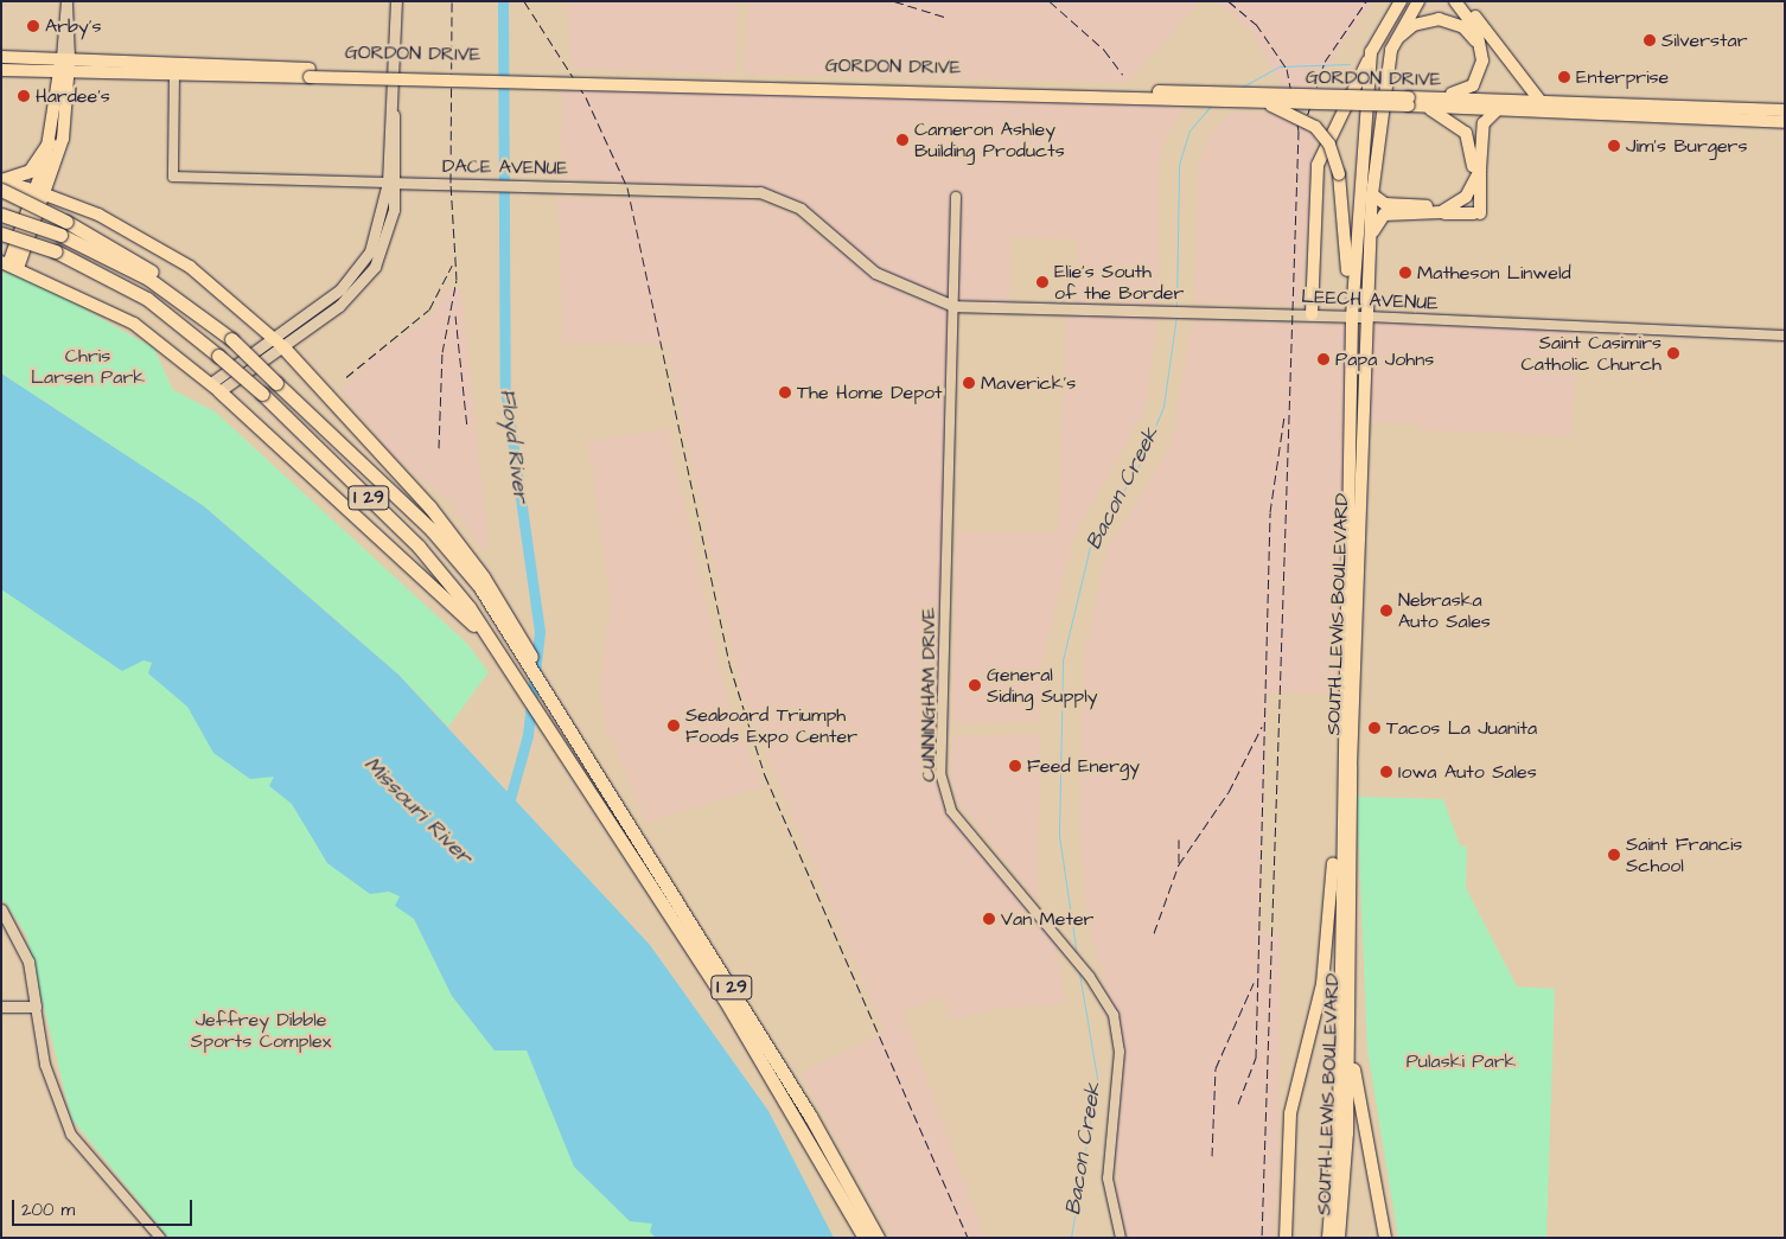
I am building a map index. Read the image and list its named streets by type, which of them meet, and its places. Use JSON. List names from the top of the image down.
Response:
{
  "streets": {
    "highway": ["I 29"],
    "main road": [
      "GORDON DRIVE",
      "DACE AVENUE",
      "LEECH AVENUE",
      "SOUTH LEWIS BOULEVARD"
    ],
    "street": ["CUNNINGHAM DRIVE"]
  },
  "crossings": [
    ["GORDON DRIVE", "DACE AVENUE"],
    ["DACE AVENUE", "LEECH AVENUE"],
    ["DACE AVENUE", "CUNNINGHAM DRIVE"],
    ["LEECH AVENUE", "SOUTH LEWIS BOULEVARD"],
    ["LEECH AVENUE", "CUNNINGHAM DRIVE"]
  ],
  "water": ["Floyd River", "Bacon Creek", "Missouri River"],
  "parks": ["Chris Larsen Park", "Jeffrey Dibble Sports Complex", "Pulaski Park"],
  "places": [
    "Arby's",
    "Silverstar",
    "Enterprise",
    "Hardee's",
    "Cameron Ashley Building Products",
    "Jim's Burgers",
    "Matheson Linweld",
    "Elie's South of the Border",
    "Saint Casimirs Catholic Church",
    "Papa Johns",
    "Maverick's",
    "The Home Depot",
    "Nebraska Auto Sales",
    "General Siding Supply",
    "Seaboard Triumph Foods Expo Center",
    "Tacos La Juanita",
    "Feed Energy",
    "Iowa Auto Sales",
    "Saint Francis School",
    "Van Meter"
  ],
  "scale_bar": "200 m"
}
